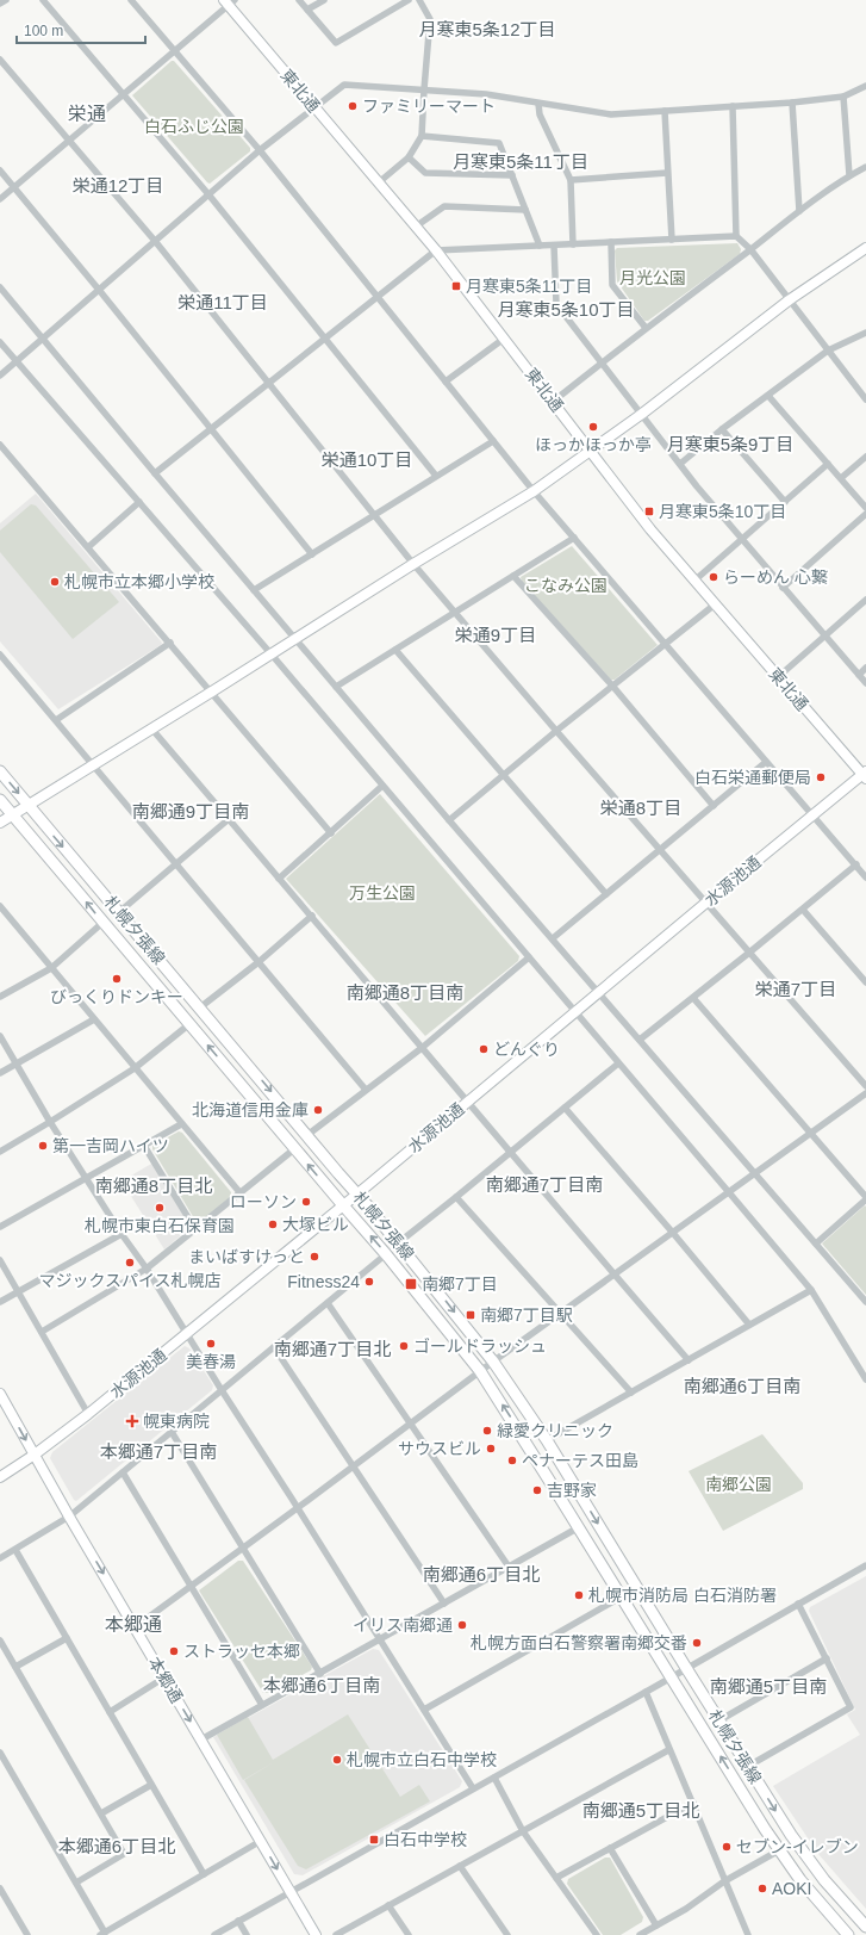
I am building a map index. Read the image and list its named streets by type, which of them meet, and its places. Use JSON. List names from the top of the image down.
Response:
{
  "streets": {
    "main road": ["札幌夕張線"],
    "street": ["東北通", "水源池通", "本郷通"]
  },
  "crossings": [
    ["東北通", "水源池通"],
    ["水源池通", "札幌夕張線"],
    ["水源池通", "本郷通"]
  ],
  "districts": [
    "月寒東5条12丁目",
    "栄通",
    "月寒東5条11丁目",
    "栄通12丁目",
    "栄通11丁目",
    "月寒東5条10丁目",
    "月寒東5条9丁目",
    "栄通10丁目",
    "栄通9丁目",
    "栄通8丁目",
    "南郷通9丁目南",
    "栄通7丁目",
    "南郷通8丁目南",
    "南郷通7丁目南",
    "南郷通8丁目北",
    "南郷通7丁目北",
    "南郷通6丁目南",
    "本郷通7丁目南",
    "南郷通6丁目北",
    "本郷通",
    "本郷通6丁目南",
    "南郷通5丁目南",
    "南郷通5丁目北",
    "本郷通6丁目北"
  ],
  "parks": [
    "白石ふじ公園",
    "月光公園",
    "こなみ公園",
    "万生公園",
    "南郷公園"
  ],
  "places": {
    "other": [
      "ファミリーマート",
      "ほっかほっか亭",
      "らーめん 心繋",
      "札幌市立本郷小学校",
      "白石栄通郵便局",
      "びっくりドンキー",
      "どんぐり",
      "北海道信用金庫",
      "第一吉岡ハイツ",
      "ローソン",
      "札幌市東白石保育園",
      "大塚ビル",
      "まいばすけっと",
      "マジックスパイス札幌店",
      "Fitness24",
      "美春湯",
      "ゴールドラッシュ",
      "緑愛クリニック",
      "サウスビル",
      "ペナーテス田島",
      "吉野家",
      "札幌市消防局 白石消防署",
      "イリス南郷通",
      "札幌方面白石警察署南郷交番",
      "ストラッセ本郷",
      "札幌市立白石中学校",
      "セブン-イレブン",
      "AOKI"
    ],
    "transit": [
      "月寒東5条11丁目",
      "月寒東5条10丁目",
      "南郷7丁目",
      "南郷7丁目駅",
      "白石中学校"
    ],
    "health": ["幌東病院"]
  },
  "scale_bar": "100 m"
}
